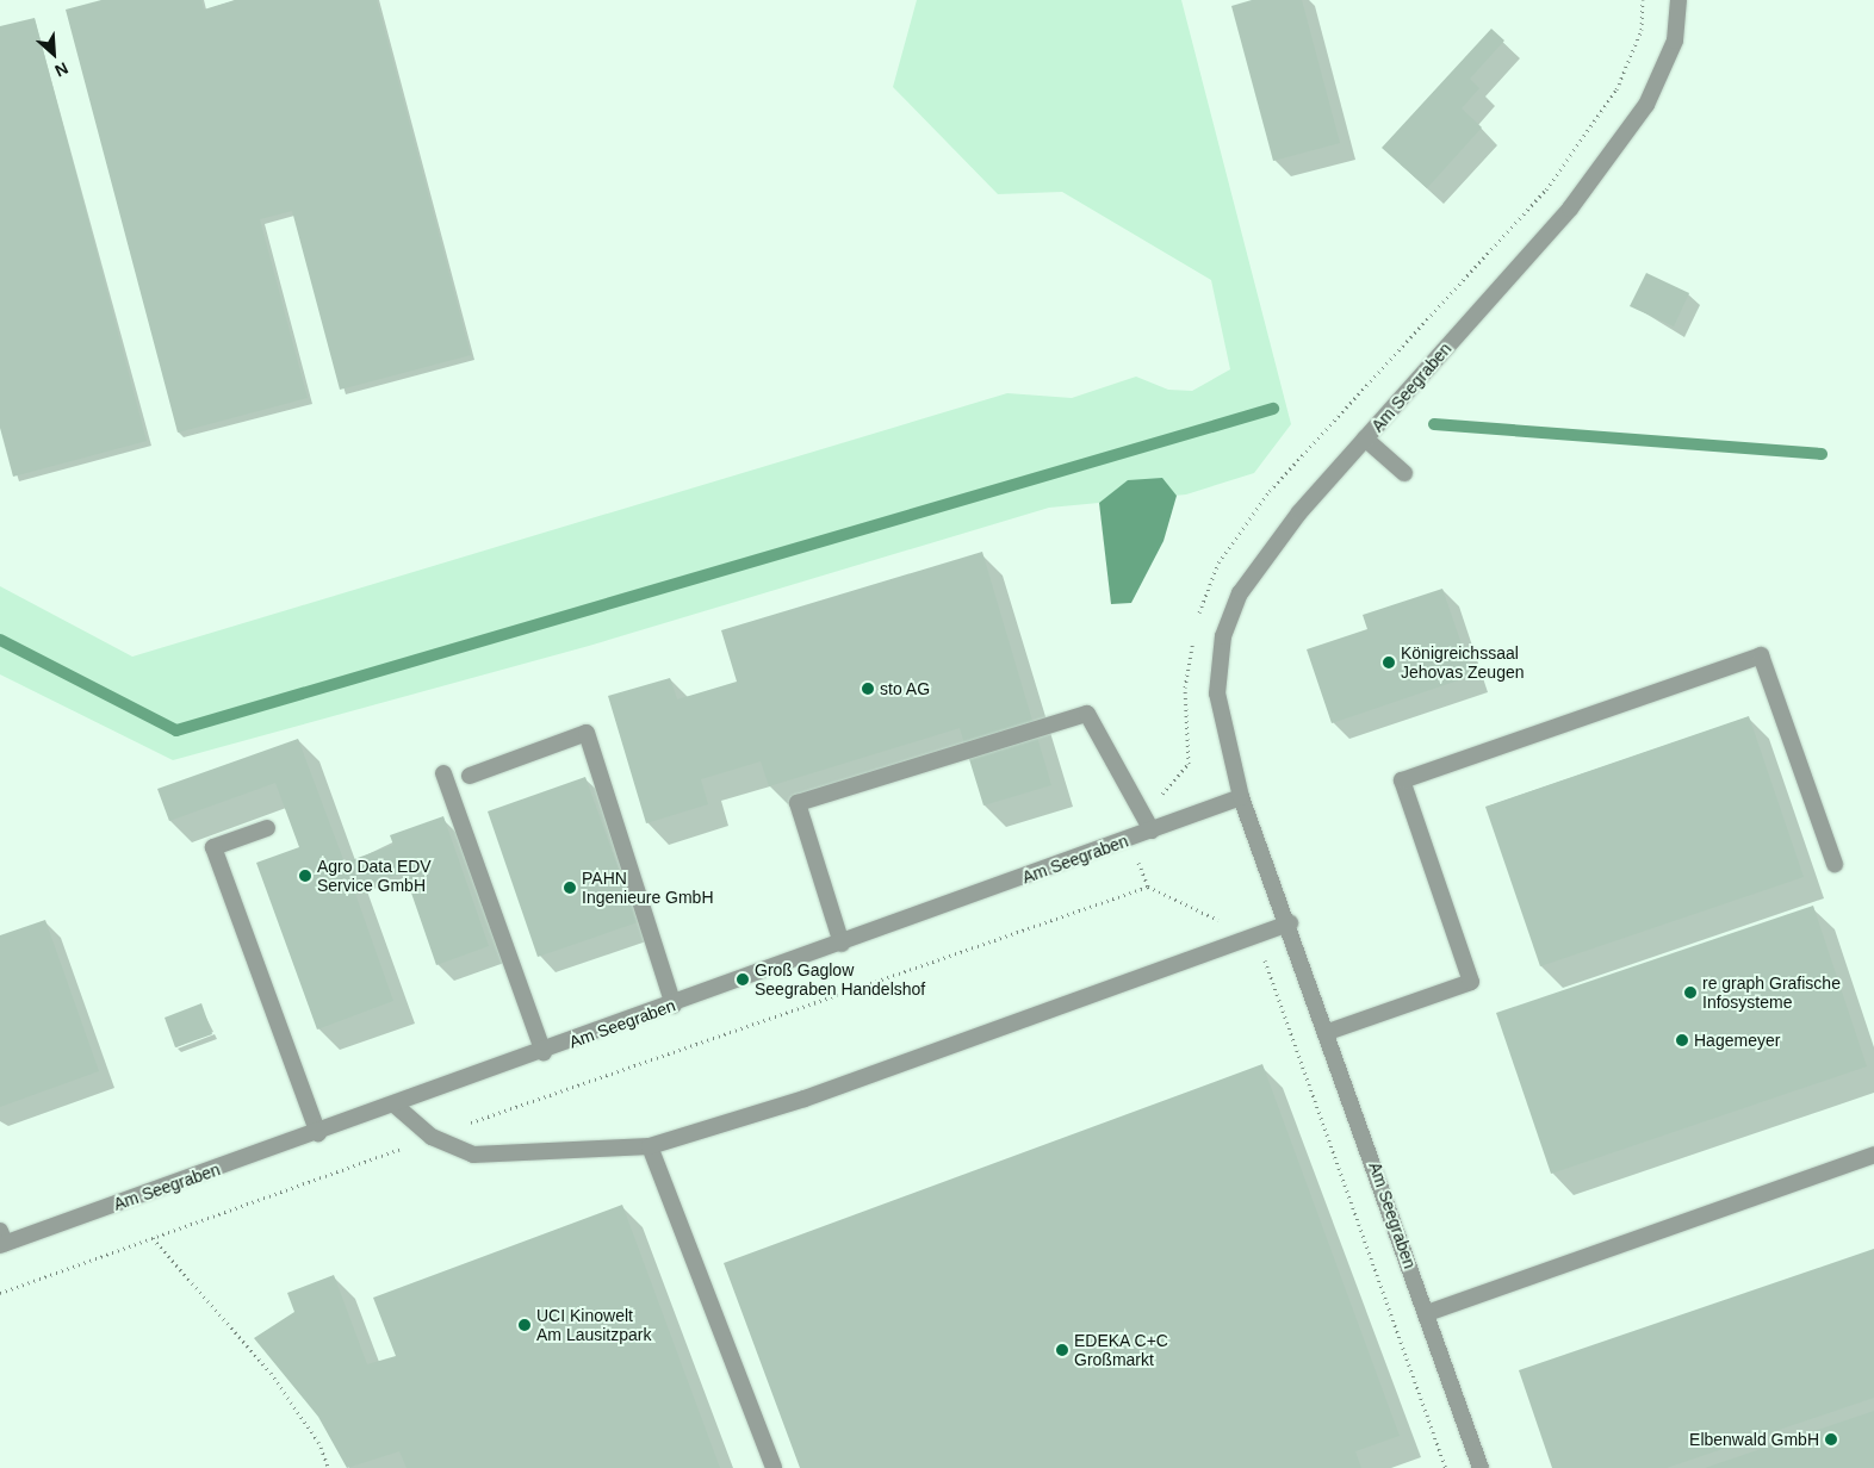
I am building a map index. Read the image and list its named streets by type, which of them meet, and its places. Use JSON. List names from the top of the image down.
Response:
{
  "streets": {
    "street": ["Am Seegraben"]
  },
  "places": [
    "Königreichssaal Jehovas Zeugen",
    "sto AG",
    "Agro Data EDV Service GmbH",
    "PAHN Ingenieure GmbH",
    "Groß Gaglow Seegraben Handelshof",
    "re graph Grafische Infosysteme",
    "Hagemeyer",
    "UCI Kinowelt Am Lausitzpark",
    "EDEKA C+C Großmarkt",
    "Elbenwald GmbH"
  ],
  "north": "bottom right"
}
